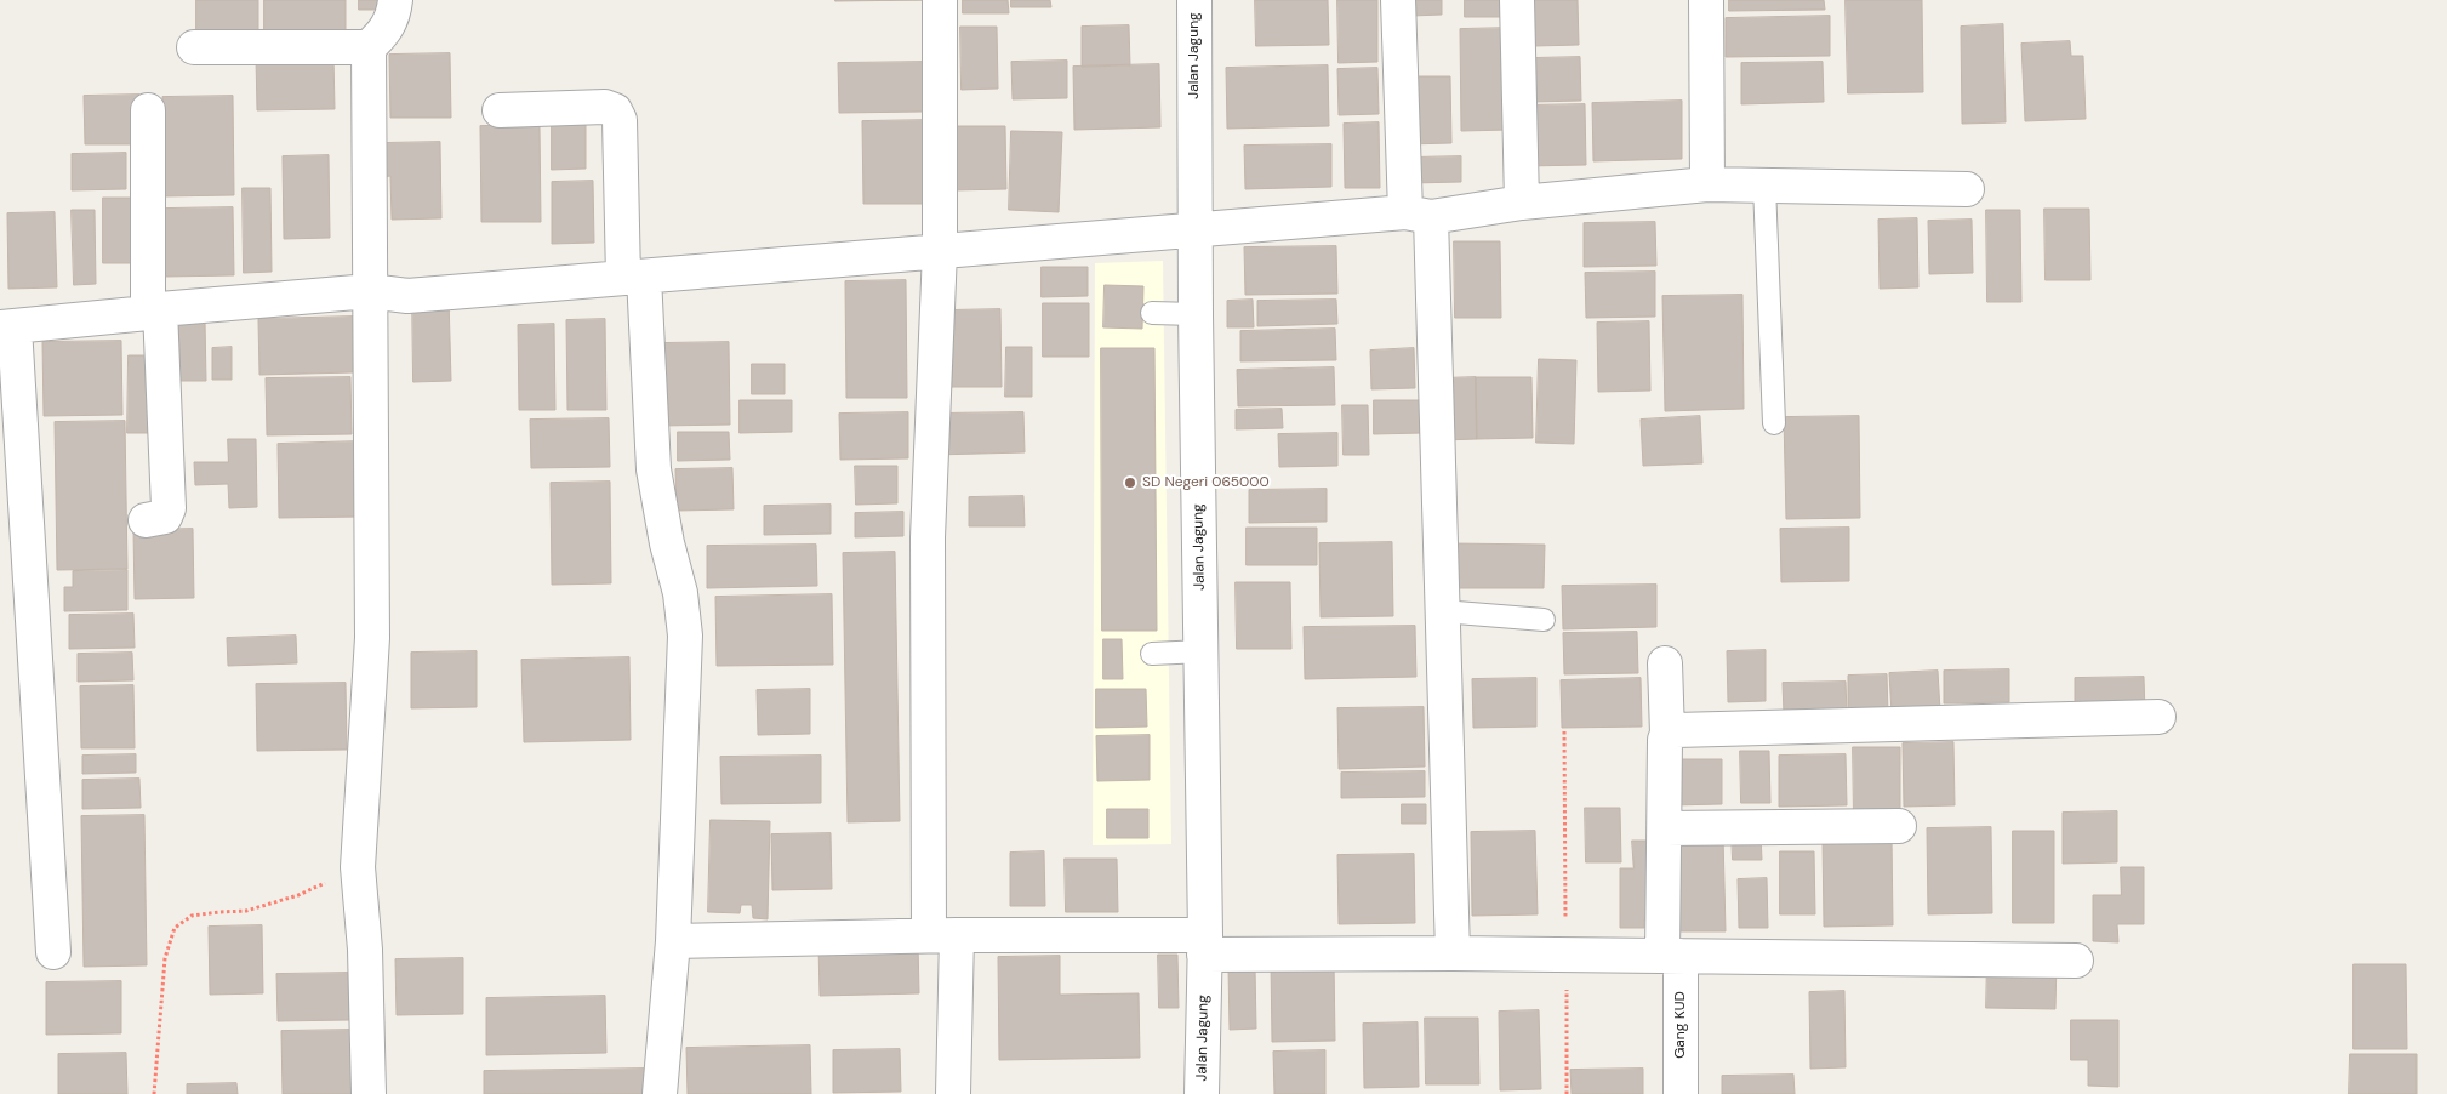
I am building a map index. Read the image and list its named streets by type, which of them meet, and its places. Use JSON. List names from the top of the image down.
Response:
{
  "streets": {
    "street": ["Jalan Jagung", "Gang KUD"]
  },
  "places": ["SD Negeri 065000"]
}
